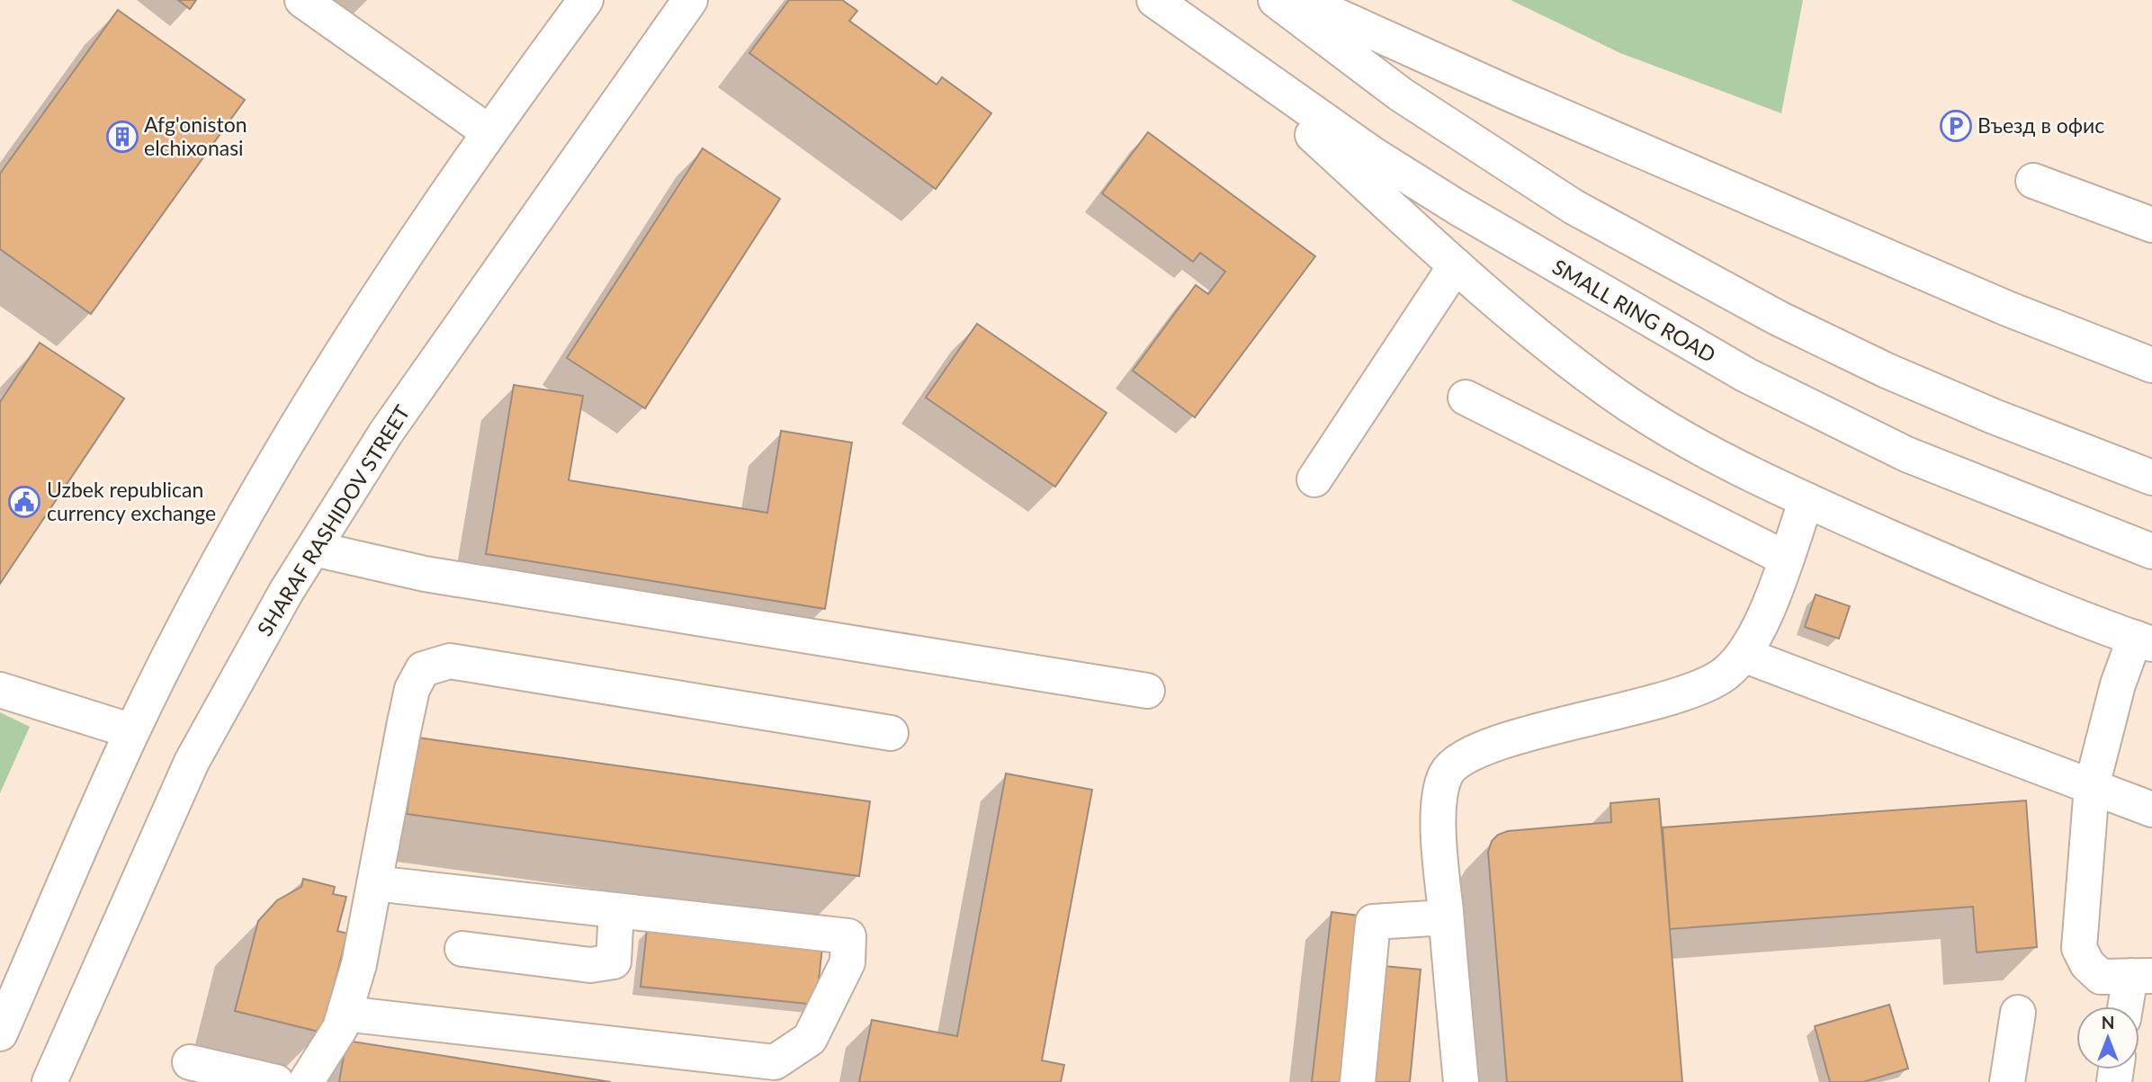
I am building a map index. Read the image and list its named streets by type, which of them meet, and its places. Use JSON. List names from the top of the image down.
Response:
{
  "streets": {
    "main road": ["SMALL RING ROAD", "SHARAF RASHIDOV STREET"]
  },
  "places": {
    "parking": ["Въезд в офис"],
    "building": ["Afg'oniston elchixonasi"],
    "public building": ["Uzbek republican currency exchange"]
  },
  "north": "top"
}
